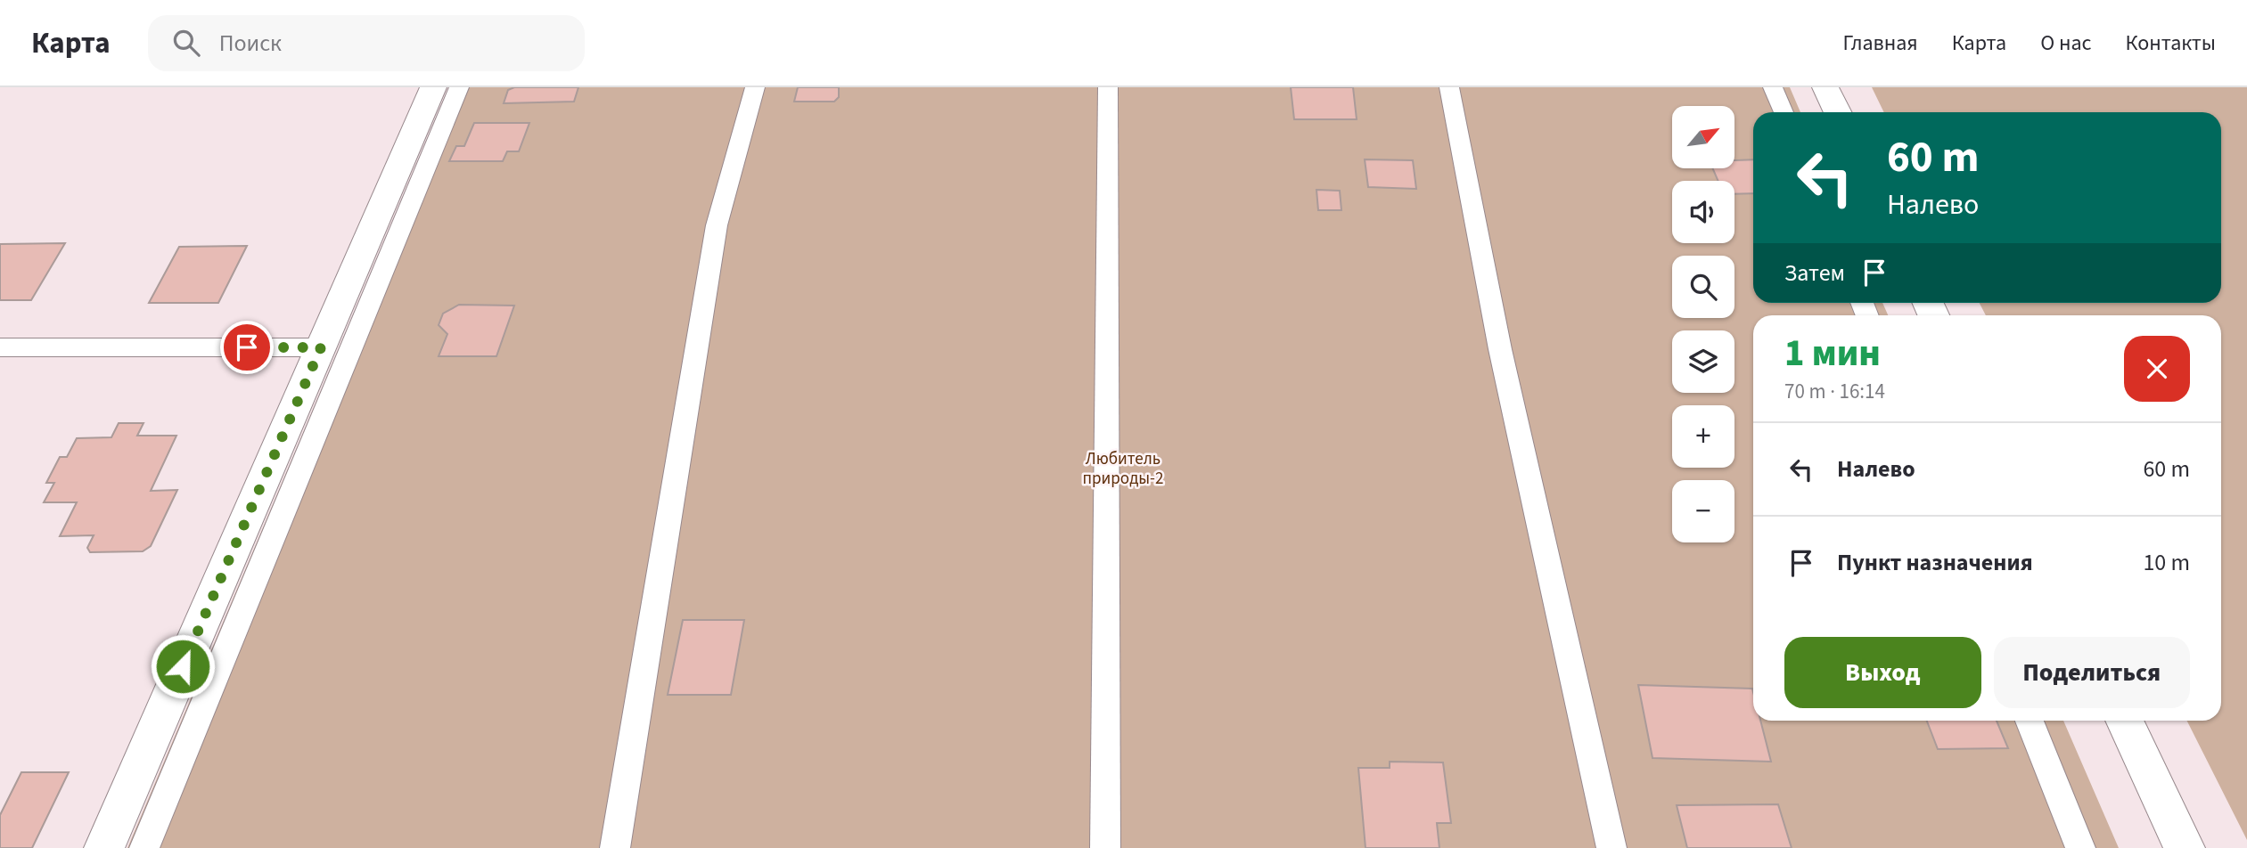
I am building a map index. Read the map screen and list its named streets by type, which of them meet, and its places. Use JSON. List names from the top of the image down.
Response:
{
  "parks": ["Любитель природы-2"],
  "north": "top right",
  "page": {
    "header": "Карта",
    "search": "Поиск",
    "nav": [
      "Главная",
      "Карта",
      "О нас",
      "Контакты"
    ],
    "map_buttons": ["+", "−"],
    "turn": ["60 m", "Налево"],
    "then": "Затем",
    "heading": ["1 мин", "70 m · 16:14"],
    "list": [
      {
        "name": "Налево",
        "value": "60 m"
      },
      {
        "name": "Пункт назначения",
        "value": "10 m"
      }
    ],
    "buttons": ["Выход", "Поделиться"]
  }
}
